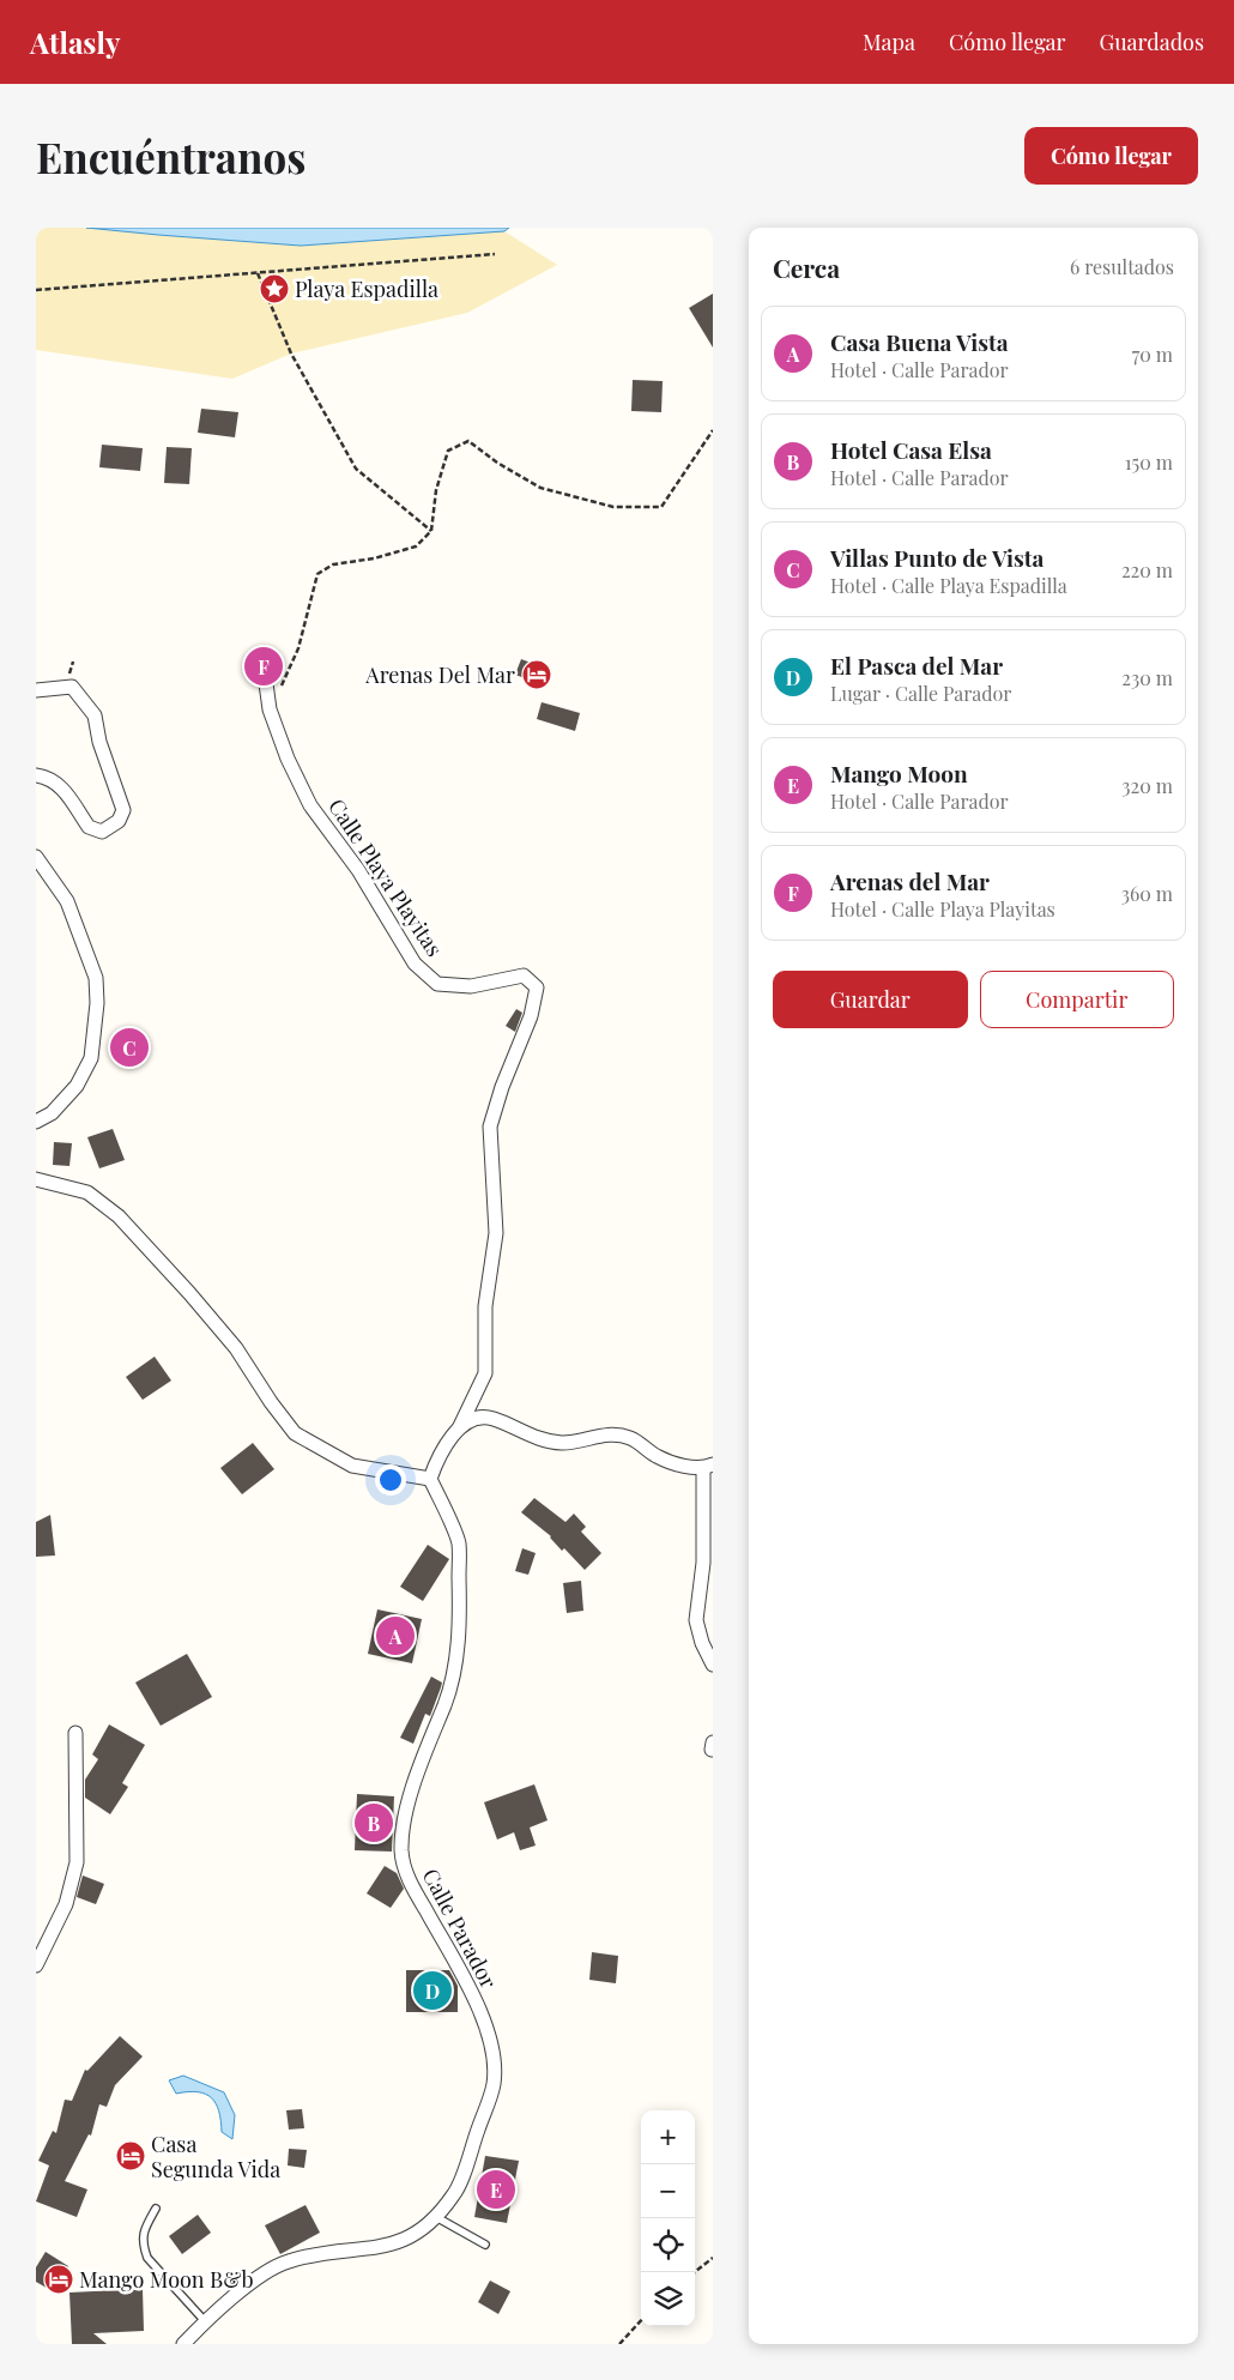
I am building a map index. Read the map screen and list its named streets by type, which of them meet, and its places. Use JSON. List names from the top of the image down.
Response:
{
  "streets": {
    "street": ["Calle Playa Playitas", "Calle Parador"]
  },
  "places": {
    "place": ["Playa Espadilla"],
    "hotel": ["Arenas Del Mar", "Casa Segunda Vida", "Mango Moon B&b"]
  },
  "page": {
    "header": "Atlasly",
    "nav": ["Mapa", "Cómo llegar", "Guardados"],
    "buttons": [
      "Cómo llegar",
      ["Guardar", "Compartir"]
    ],
    "title": "Encuéntranos",
    "heading": ["Cerca", "6 resultados"],
    "list": [
      {
        "mark": "A",
        "name": "Casa Buena Vista",
        "note": "Hotel · Calle Parador",
        "value": "70 m"
      },
      {
        "mark": "B",
        "name": "Hotel Casa Elsa",
        "note": "Hotel · Calle Parador",
        "value": "150 m"
      },
      {
        "mark": "C",
        "name": "Villas Punto de Vista",
        "note": "Hotel · Calle Playa Espadilla",
        "value": "220 m"
      },
      {
        "mark": "D",
        "name": "El Pasca del Mar",
        "note": "Lugar · Calle Parador",
        "value": "230 m"
      },
      {
        "mark": "E",
        "name": "Mango Moon",
        "note": "Hotel · Calle Parador",
        "value": "320 m"
      },
      {
        "mark": "F",
        "name": "Arenas del Mar",
        "note": "Hotel · Calle Playa Playitas",
        "value": "360 m"
      }
    ],
    "pins": [
      "F",
      "C",
      "A",
      "B",
      "D",
      "E"
    ],
    "map_buttons": ["+", "−"]
  }
}
